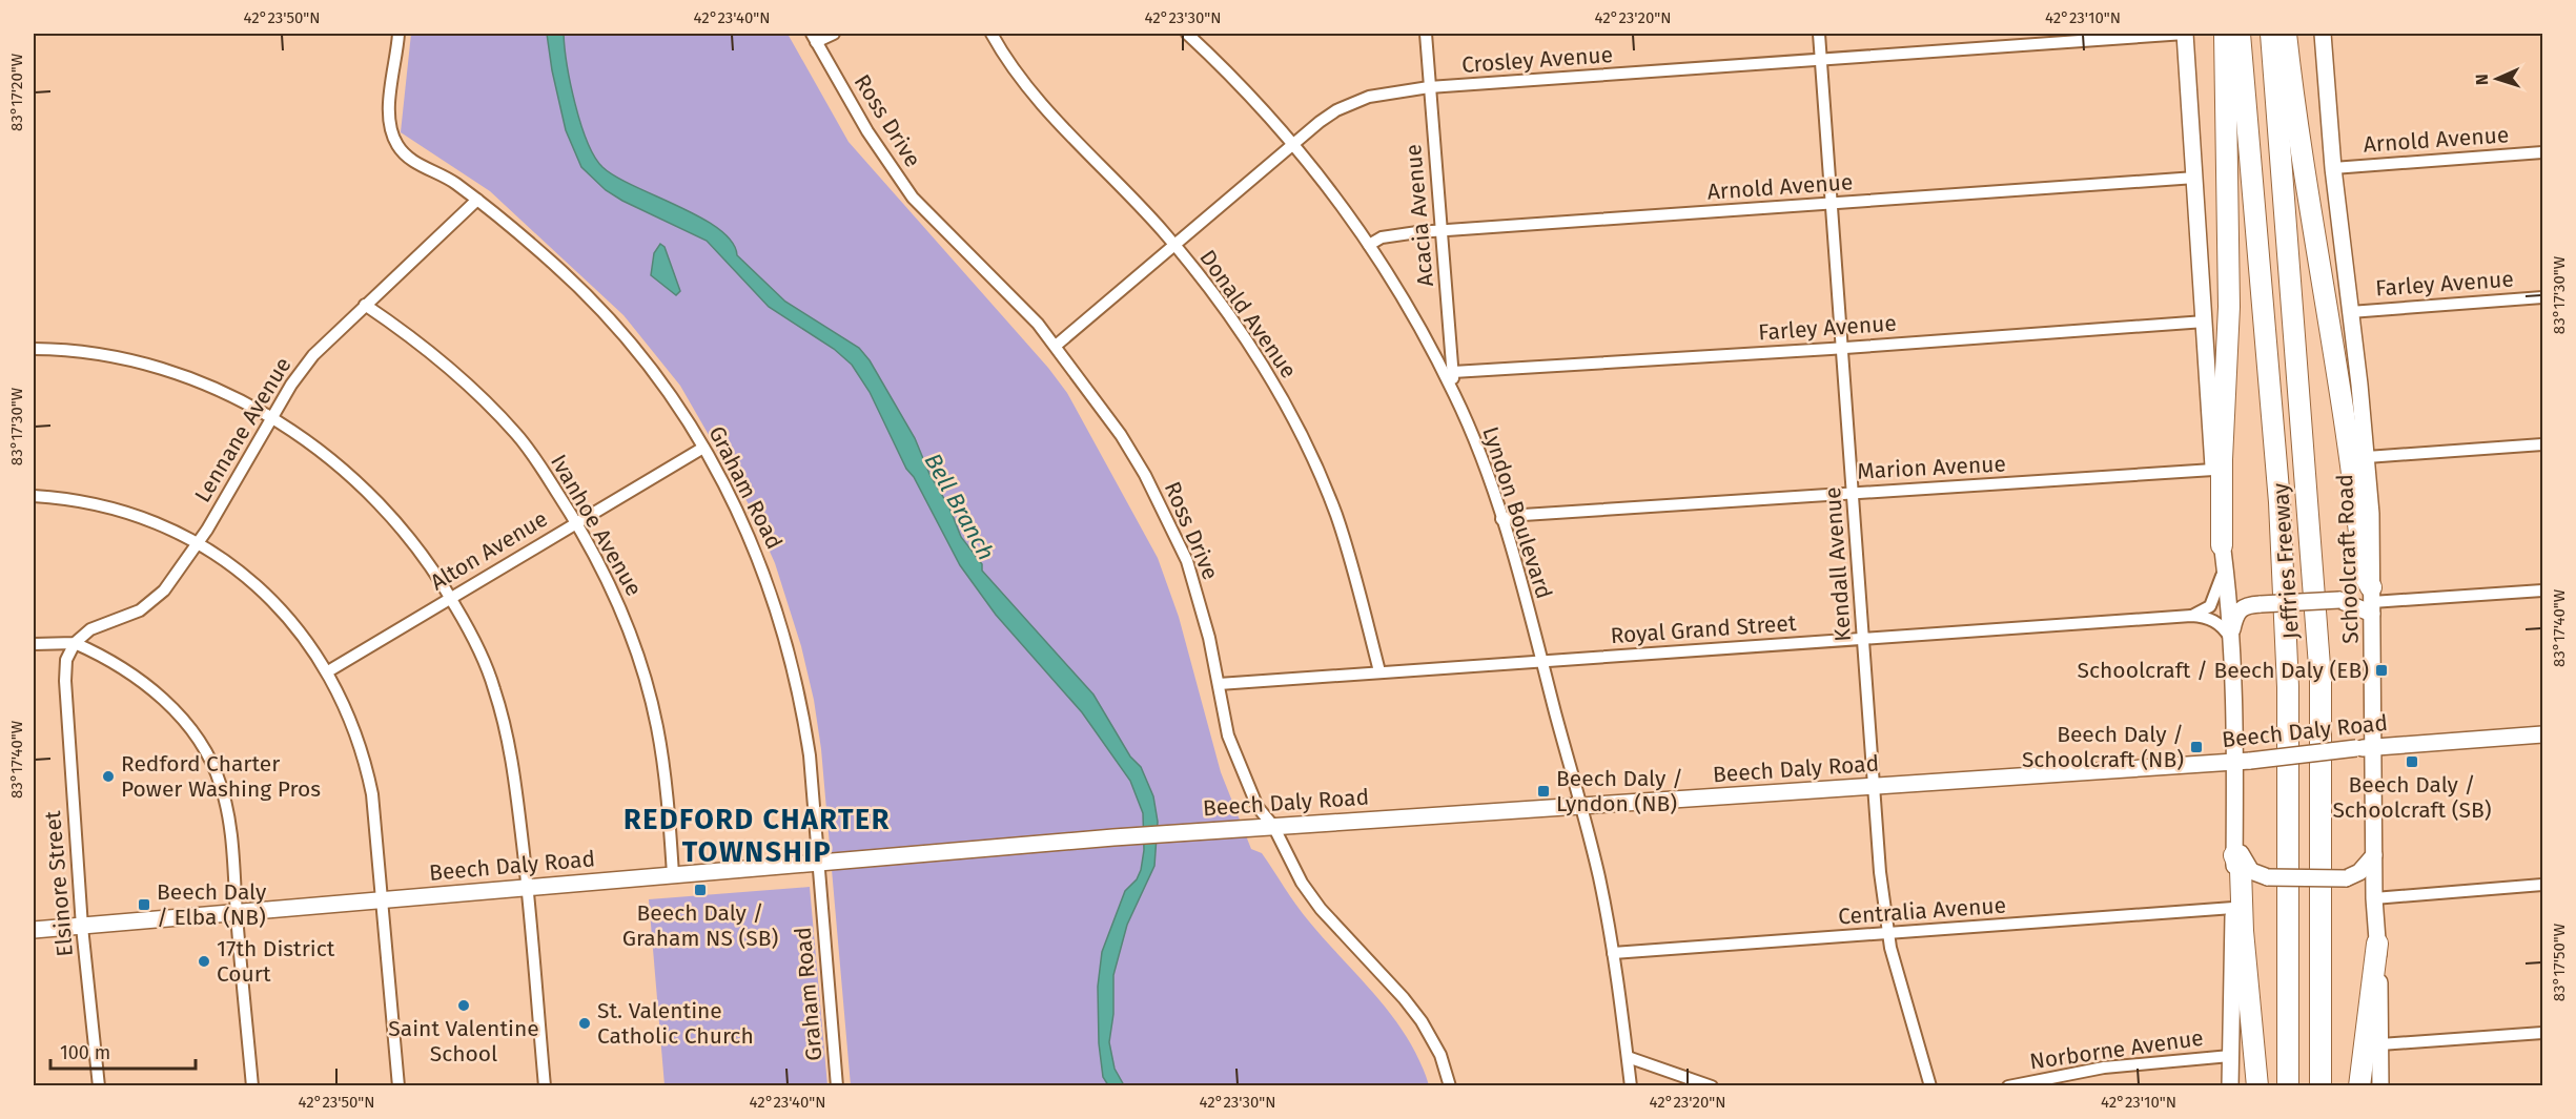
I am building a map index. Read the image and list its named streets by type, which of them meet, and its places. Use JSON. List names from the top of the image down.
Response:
{
  "streets": {
    "highway": ["Jeffries Freeway"],
    "main road": ["Schoolcraft Road", "Beech Daly Road"],
    "street": [
      "Crosley Avenue",
      "Ross Drive",
      "Arnold Avenue",
      "Acacia Avenue",
      "Farley Avenue",
      "Donald Avenue",
      "Lennane Avenue",
      "Marion Avenue",
      "Graham Road",
      "Lyndon Boulevard",
      "Ivanhoe Avenue",
      "Alton Avenue",
      "Kendall Avenue",
      "Royal Grand Street",
      "Elsinore Street",
      "Centralia Avenue",
      "Norborne Avenue"
    ]
  },
  "crossings": [
    ["Crosley Avenue", "Ross Drive"],
    ["Crosley Avenue", "Acacia Avenue"],
    ["Crosley Avenue", "Donald Avenue"],
    ["Crosley Avenue", "Lyndon Boulevard"],
    ["Crosley Avenue", "Kendall Avenue"],
    ["Ross Drive", "Royal Grand Street"],
    ["Ross Drive", "Beech Daly Road"],
    ["Arnold Avenue", "Acacia Avenue"],
    ["Arnold Avenue", "Lyndon Boulevard"],
    ["Arnold Avenue", "Schoolcraft Road"],
    ["Arnold Avenue", "Kendall Avenue"],
    ["Acacia Avenue", "Farley Avenue"],
    ["Acacia Avenue", "Lyndon Boulevard"],
    ["Farley Avenue", "Schoolcraft Road"],
    ["Farley Avenue", "Kendall Avenue"],
    ["Donald Avenue", "Royal Grand Street"],
    ["Lennane Avenue", "Graham Road"],
    ["Lennane Avenue", "Ivanhoe Avenue"],
    ["Lennane Avenue", "Elsinore Street"],
    ["Marion Avenue", "Lyndon Boulevard"],
    ["Marion Avenue", "Kendall Avenue"],
    ["Graham Road", "Alton Avenue"],
    ["Graham Road", "Beech Daly Road"],
    ["Lyndon Boulevard", "Royal Grand Street"],
    ["Lyndon Boulevard", "Beech Daly Road"],
    ["Lyndon Boulevard", "Centralia Avenue"],
    ["Ivanhoe Avenue", "Alton Avenue"],
    ["Ivanhoe Avenue", "Beech Daly Road"],
    ["Schoolcraft Road", "Beech Daly Road"],
    ["Kendall Avenue", "Royal Grand Street"],
    ["Kendall Avenue", "Beech Daly Road"],
    ["Kendall Avenue", "Centralia Avenue"],
    ["Beech Daly Road", "Elsinore Street"]
  ],
  "districts": ["REDFORD CHARTER TOWNSHIP"],
  "water": ["Bell Branch"],
  "places": {
    "transit": [
      "Schoolcraft / Beech Daly (EB)",
      "Beech Daly / Schoolcraft (NB)",
      "Beech Daly / Schoolcraft (SB)",
      "Beech Daly / Lyndon (NB)",
      "Beech Daly / Graham NS (SB)",
      "Beech Daly / Elba (NB)"
    ],
    "other": [
      "Redford Charter Power Washing Pros",
      "17th District Court",
      "Saint Valentine School",
      "St. Valentine Catholic Church"
    ]
  },
  "scale_bar": "100 m",
  "north": "left",
  "coordinates": [
    "42°23'50\"N",
    "42°23'40\"N",
    "42°23'30\"N",
    "42°23'20\"N",
    "42°23'10\"N",
    "83°17'20\"W",
    "83°17'30\"W",
    "83°17'40\"W",
    "83°17'50\"W"
  ]
}
